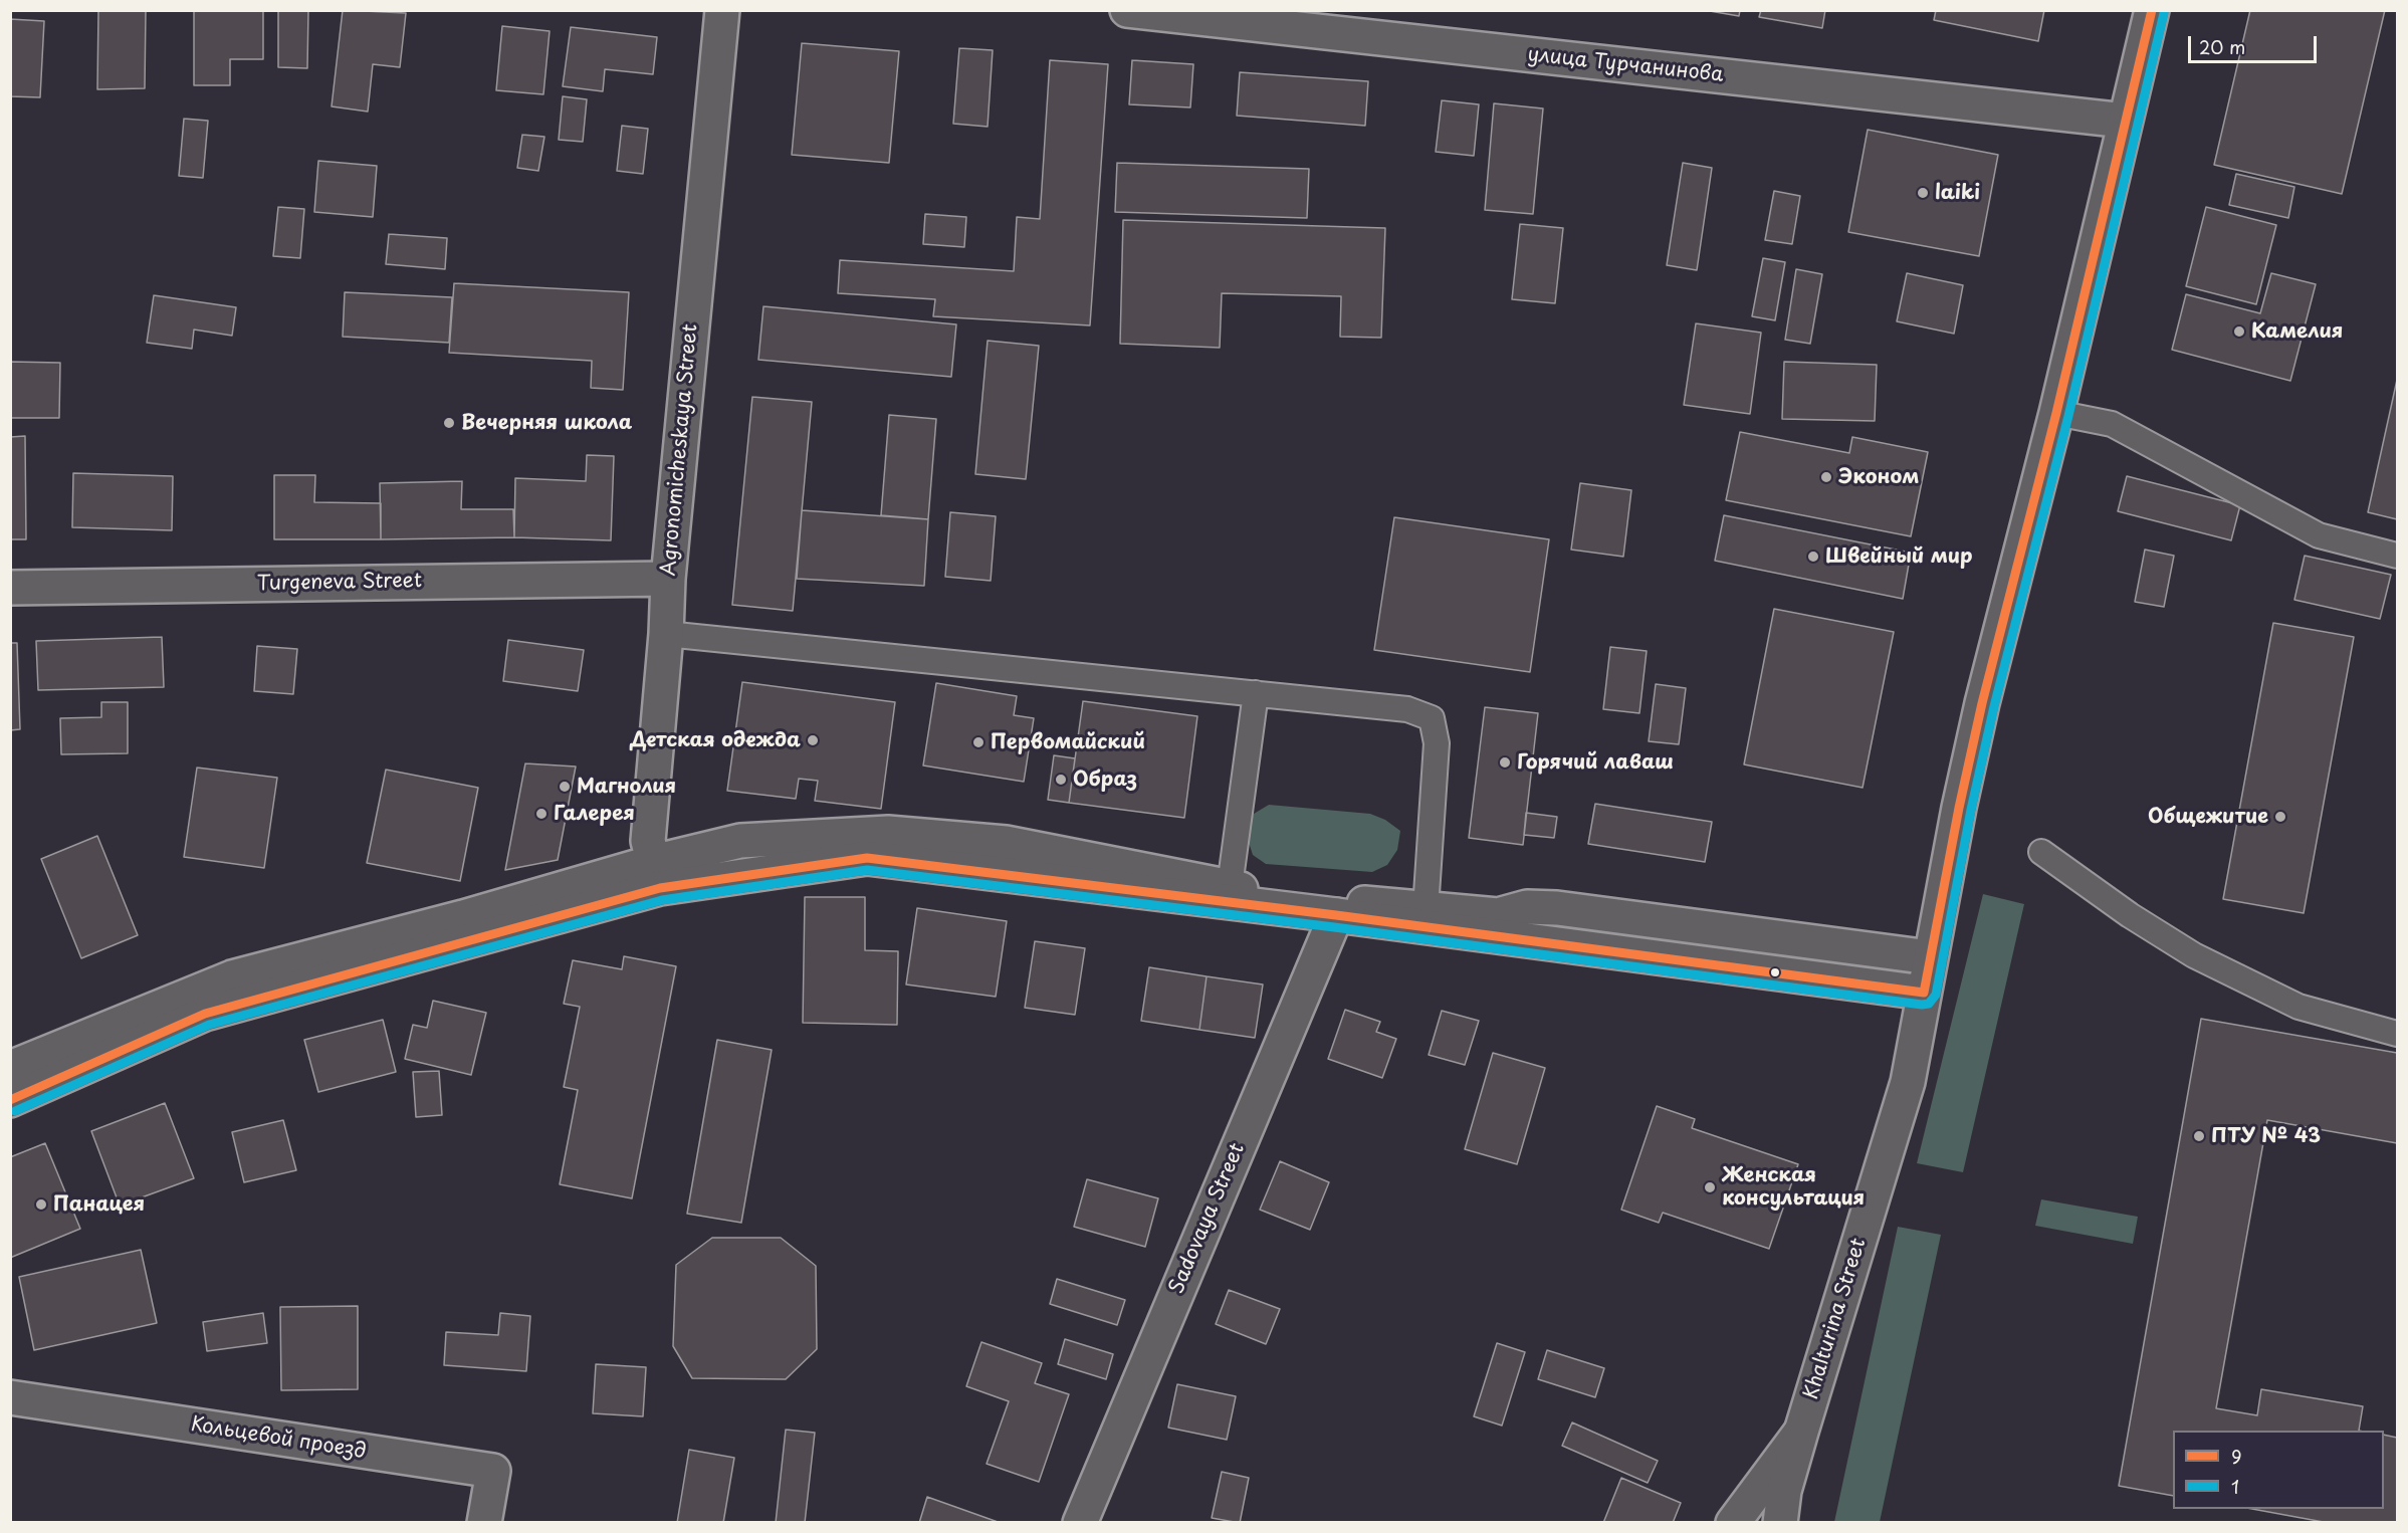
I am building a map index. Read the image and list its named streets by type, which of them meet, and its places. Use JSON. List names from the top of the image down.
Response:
{
  "streets": {
    "street": [
      "улица Турчанинова",
      "Agronomicheskaya Street",
      "Turgeneva Street",
      "Sadovaya Street",
      "Khalturina Street",
      "Кольцевой проезд"
    ]
  },
  "crossings": [
    ["улица Турчанинова", "Khalturina Street"],
    ["Agronomicheskaya Street", "Turgeneva Street"]
  ],
  "places": [
    "laiki",
    "Камелия",
    "Вечерняя школа",
    "Эконом",
    "Швейный мир",
    "Детская одежда",
    "Первомайский",
    "Горячий лаваш",
    "Образ",
    "Магнолия",
    "Галерея",
    "Общежитие",
    "ПТУ № 43",
    "Женская консультация",
    "Панацея"
  ],
  "lines": ["transit line 9", "transit line 1"],
  "legend": ["9", "1"],
  "scale_bar": "20 m"
}
